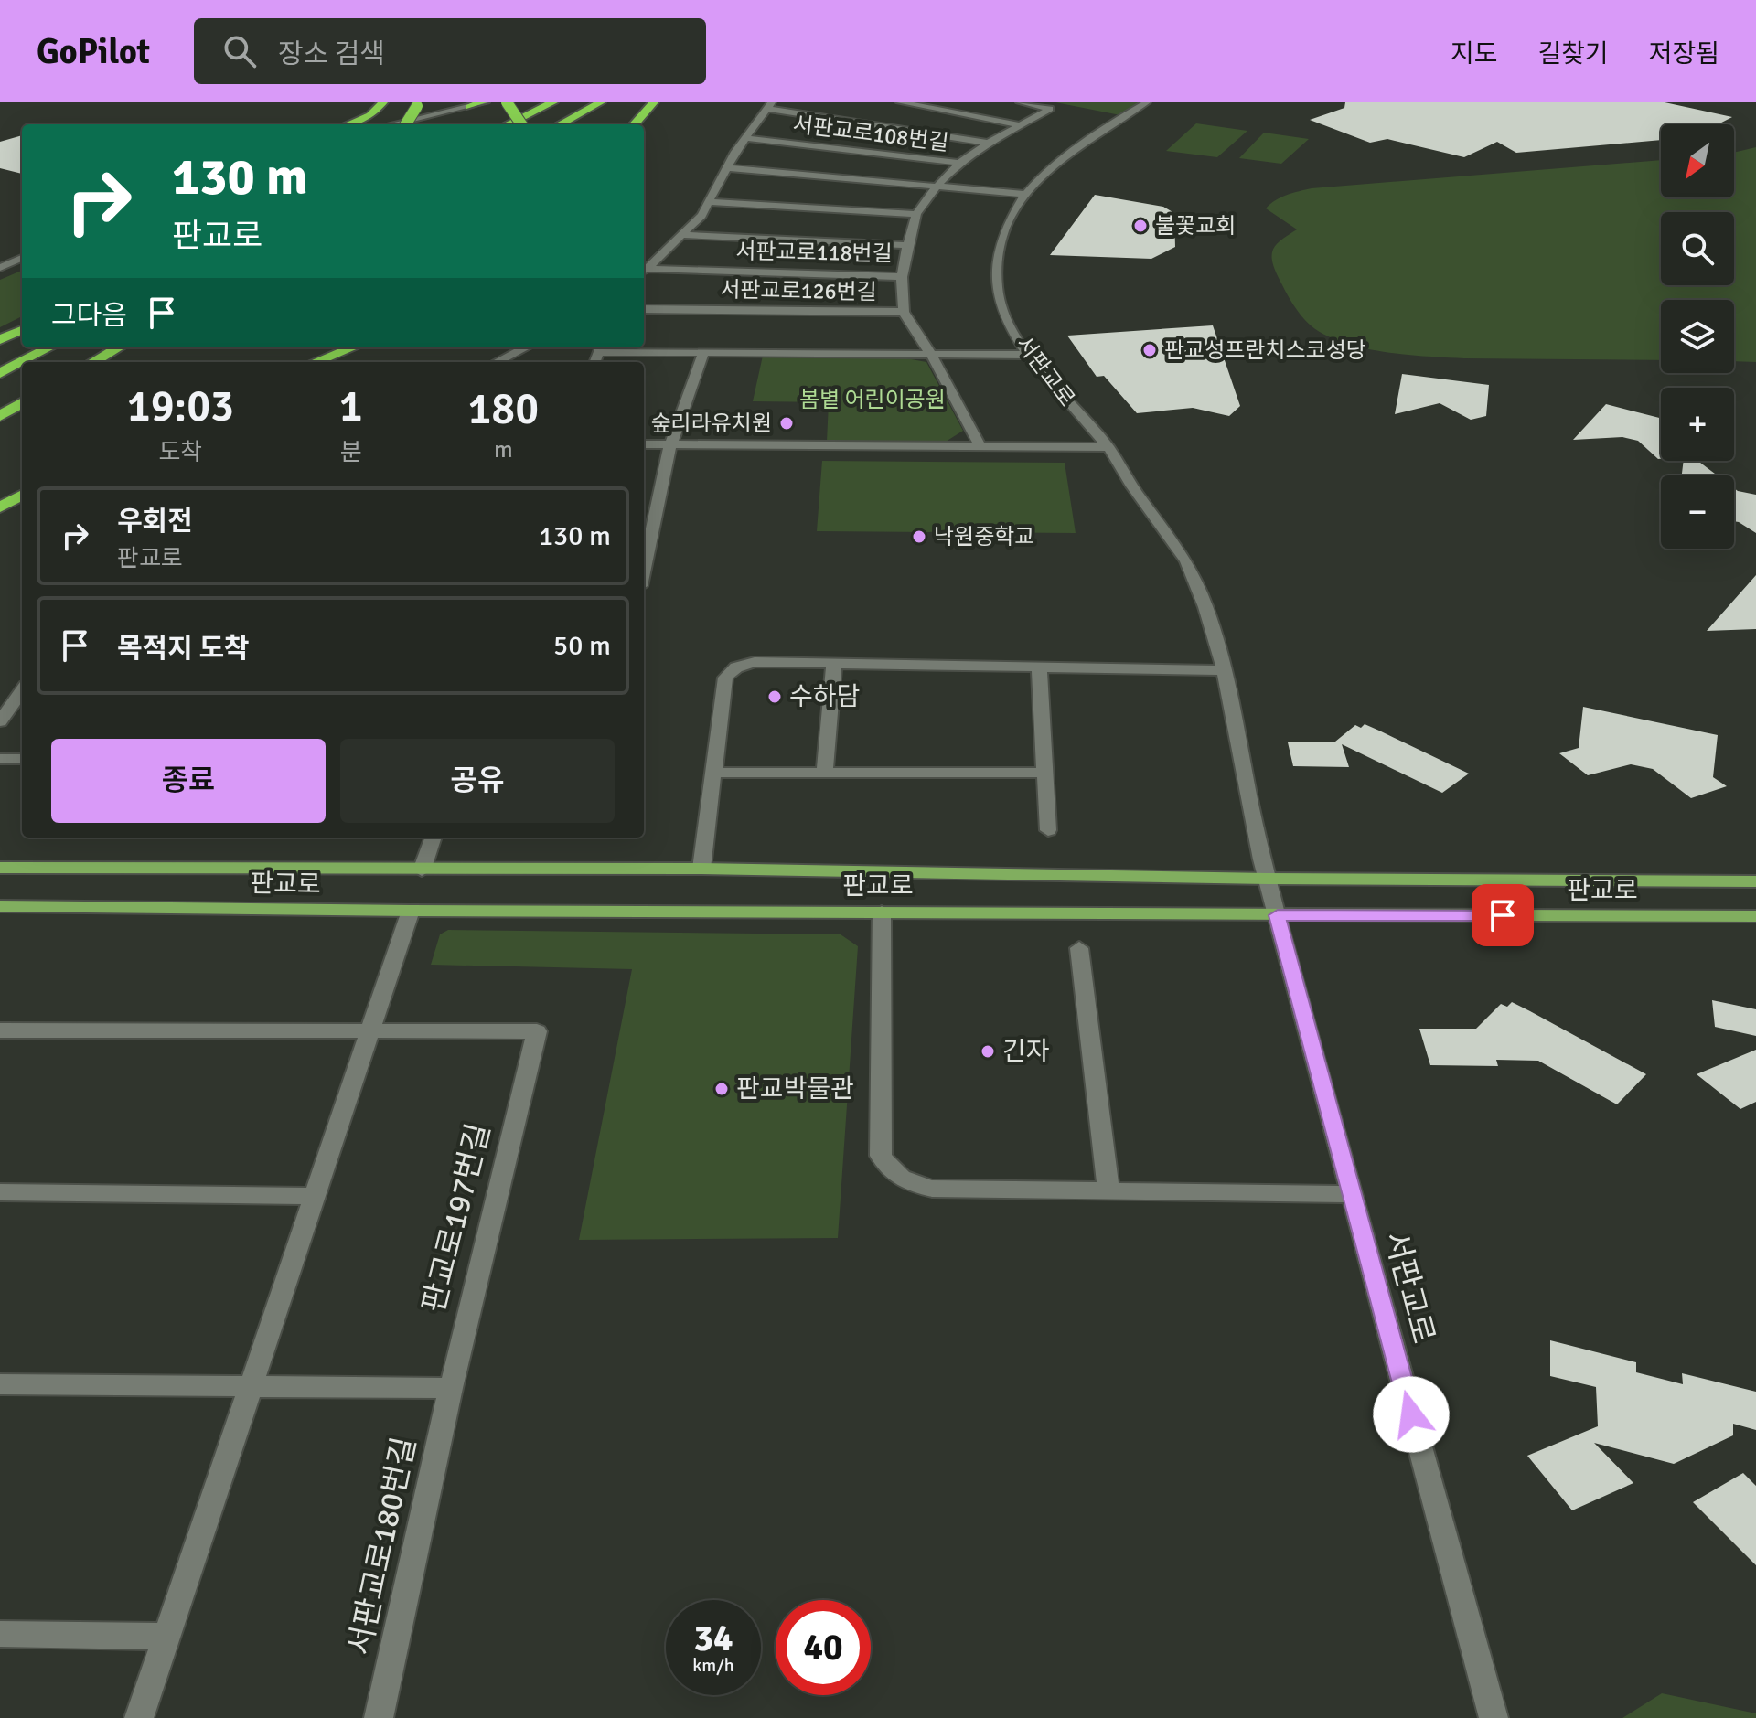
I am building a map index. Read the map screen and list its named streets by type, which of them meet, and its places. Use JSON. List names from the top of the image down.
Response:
{
  "streets": {
    "main road": ["판교로"],
    "street": [
      "서판교로108번길",
      "서판교로118번길",
      "서판교로126번길",
      "서판교로",
      "판교로197번길",
      "서판교로180번길"
    ]
  },
  "crossings": [
    ["서판교로108번길", "서판교로118번길"],
    ["서판교로108번길", "서판교로"],
    ["서판교로", "판교로"],
    ["판교로197번길", "서판교로180번길"]
  ],
  "parks": ["봄볕 어린이공원"],
  "places": [
    "불꽃교회",
    "판교성프란치스코성당",
    "숲리라유치원",
    "낙원중학교",
    "수하담",
    "긴자",
    "판교박물관"
  ],
  "north": "bottom left",
  "page": {
    "header": "GoPilot",
    "search": "장소 검색",
    "nav": ["지도", "길찾기", "저장됨"],
    "map_buttons": ["+", "−"],
    "turn": ["130 m", "판교로"],
    "then": "그다음",
    "eta": [
      "19:03",
      "도착",
      "1",
      "분",
      "180",
      "m"
    ],
    "list": [
      {
        "name": "우회전",
        "note": "판교로",
        "value": "130 m"
      },
      {
        "name": "목적지 도착",
        "value": "50 m"
      }
    ],
    "buttons": ["종료", "공유"],
    "speed": "34 km/h",
    "limit": "40"
  }
}
